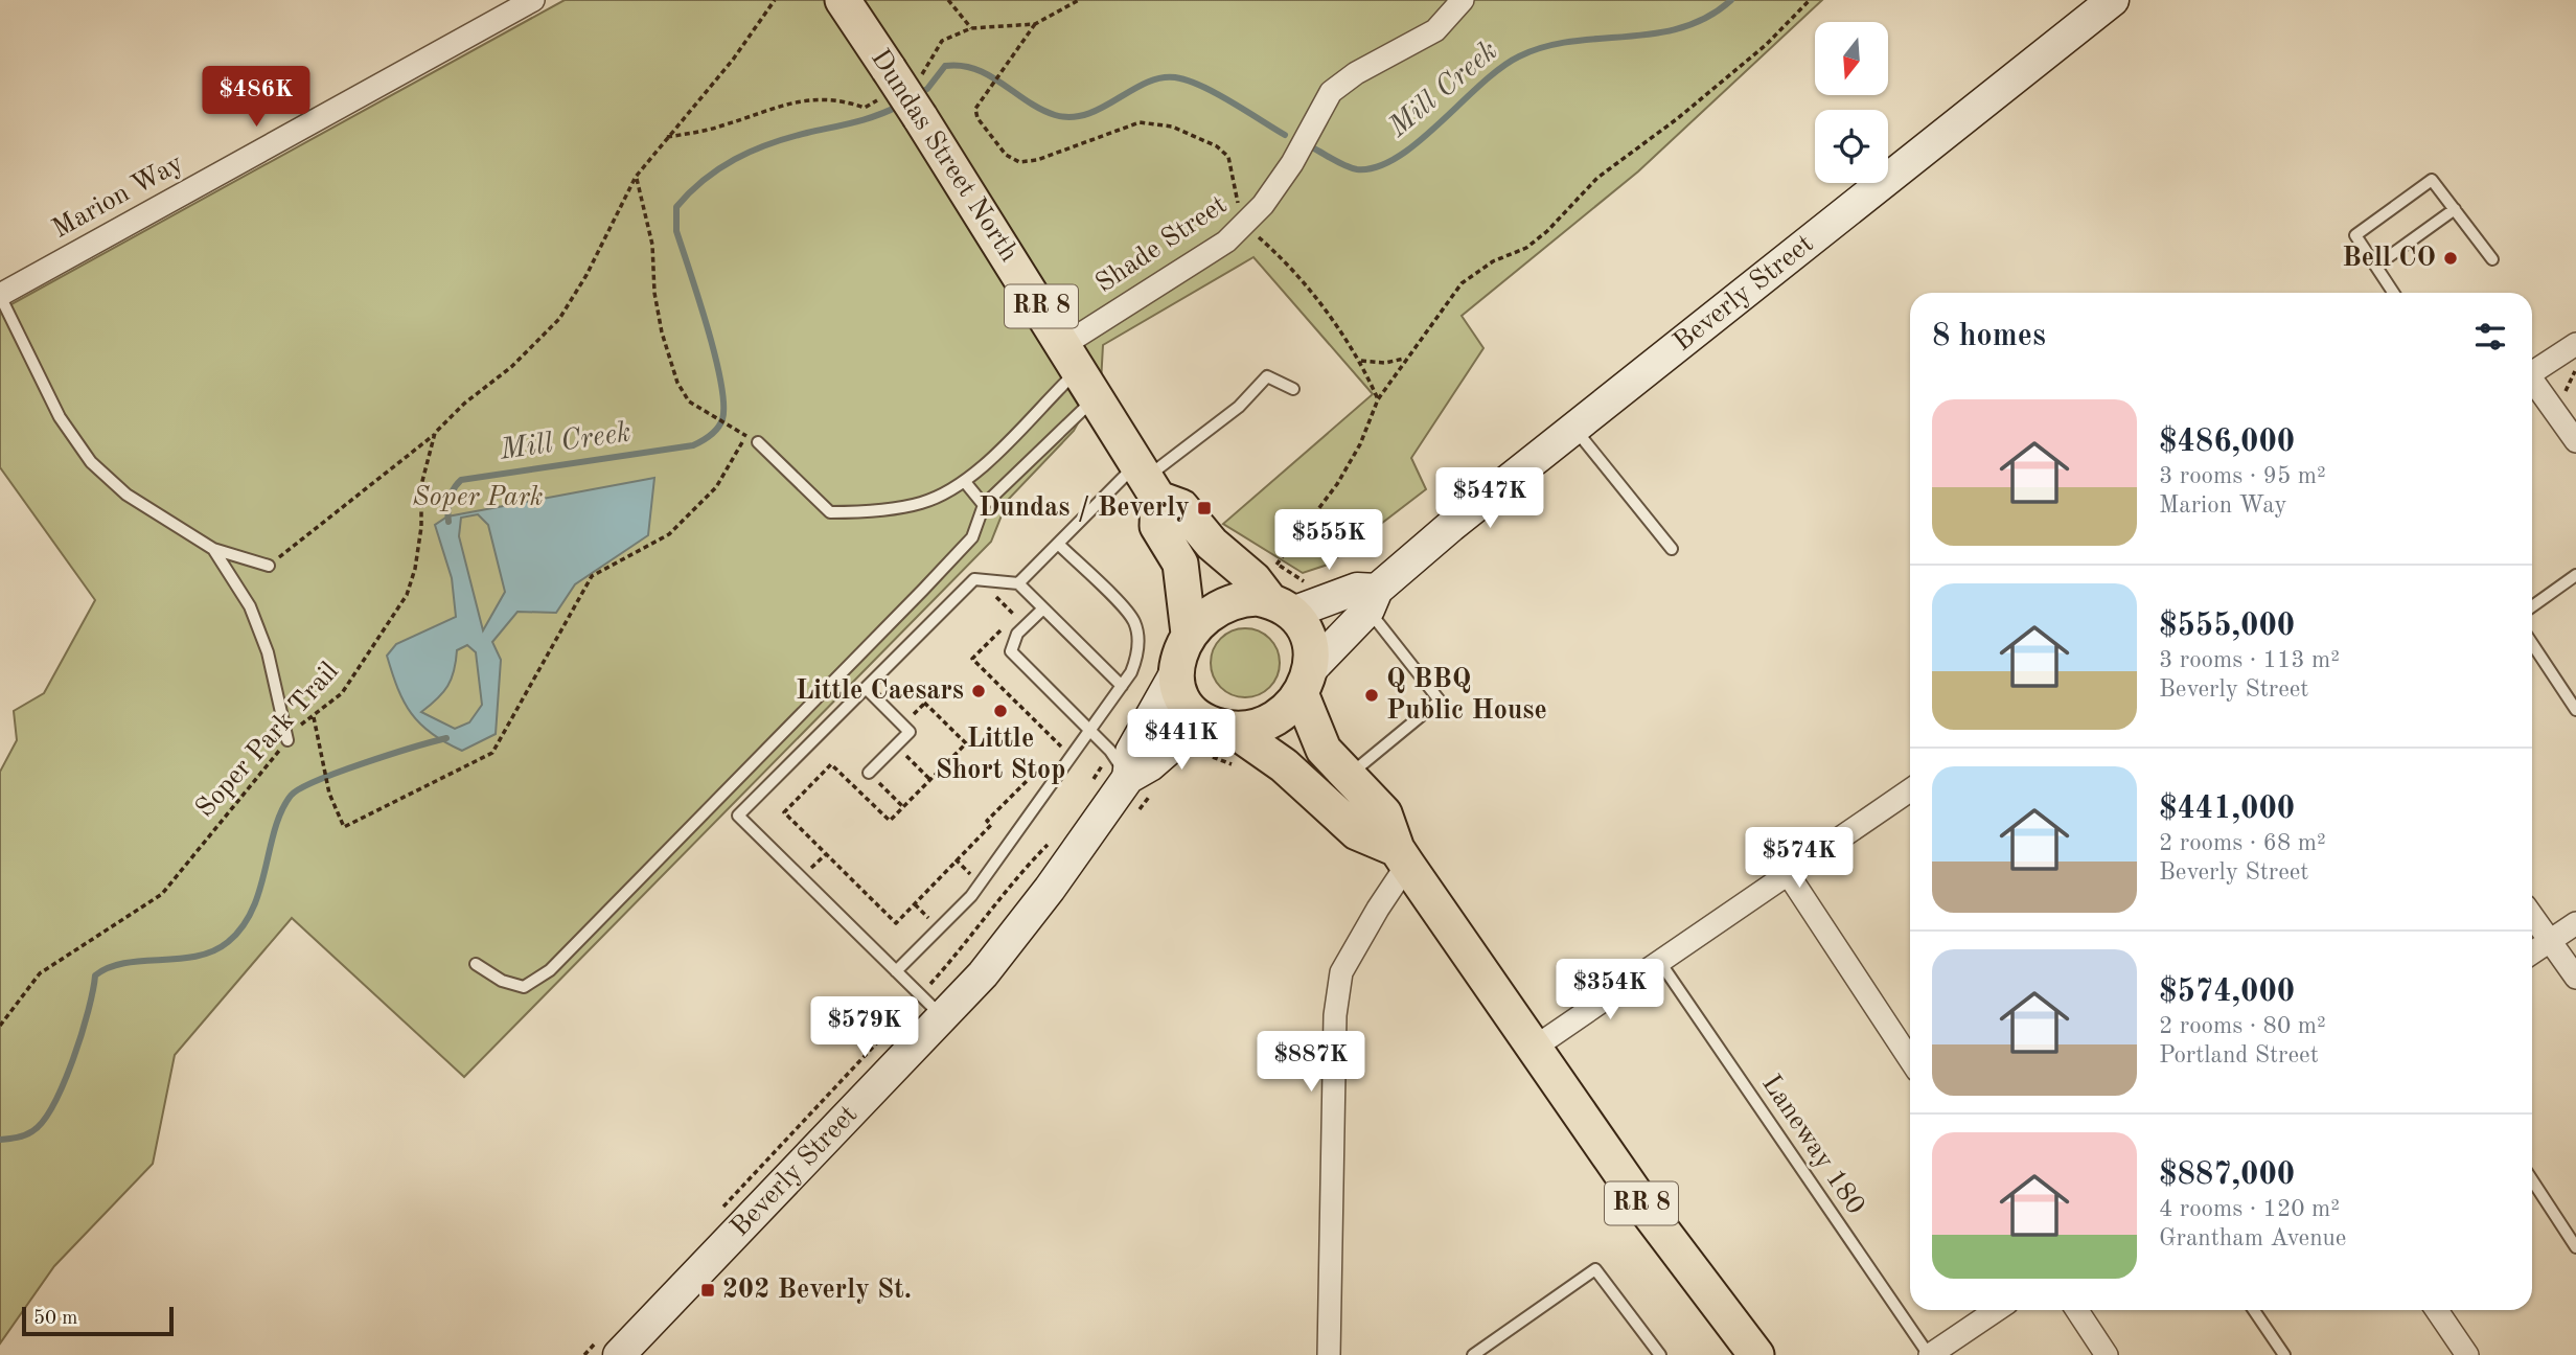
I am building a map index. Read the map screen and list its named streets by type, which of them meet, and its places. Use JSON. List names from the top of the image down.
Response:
{
  "streets": {
    "main road": ["Dundas Street North", "RR 8"],
    "street": ["Marion Way", "Shade Street", "Beverly Street"],
    "lane": ["Laneway 180"],
    "path": ["Soper Park Trail"]
  },
  "crossings": [
    ["Dundas Street North", "Shade Street"],
    ["Dundas Street North", "Beverly Street"],
    ["Dundas Street North", "RR 8"],
    ["Beverly Street", "RR 8"]
  ],
  "water": ["Mill Creek"],
  "parks": ["Soper Park"],
  "places": {
    "other": [
      "Bell CO",
      "Little Caesars",
      "Q BBQ Public House",
      "Little Short Stop"
    ],
    "transit": ["Dundas / Beverly", "202 Beverly St."]
  },
  "scale_bar": "50 m",
  "north": "bottom",
  "page": {
    "price": [
      "$486K",
      "$547K",
      "$555K",
      "$441K",
      "$574K",
      "$354K",
      "$579K",
      "$887K"
    ],
    "heading": "8 homes",
    "list": [
      {
        "name": "$486,000",
        "note": "3 rooms · 95 m² · Marion Way"
      },
      {
        "name": "$555,000",
        "note": "3 rooms · 113 m² · Beverly Street"
      },
      {
        "name": "$441,000",
        "note": "2 rooms · 68 m² · Beverly Street"
      },
      {
        "name": "$574,000",
        "note": "2 rooms · 80 m² · Portland Street"
      },
      {
        "name": "$887,000",
        "note": "4 rooms · 120 m² · Grantham Avenue"
      }
    ],
    "scale": "50 m"
  }
}
